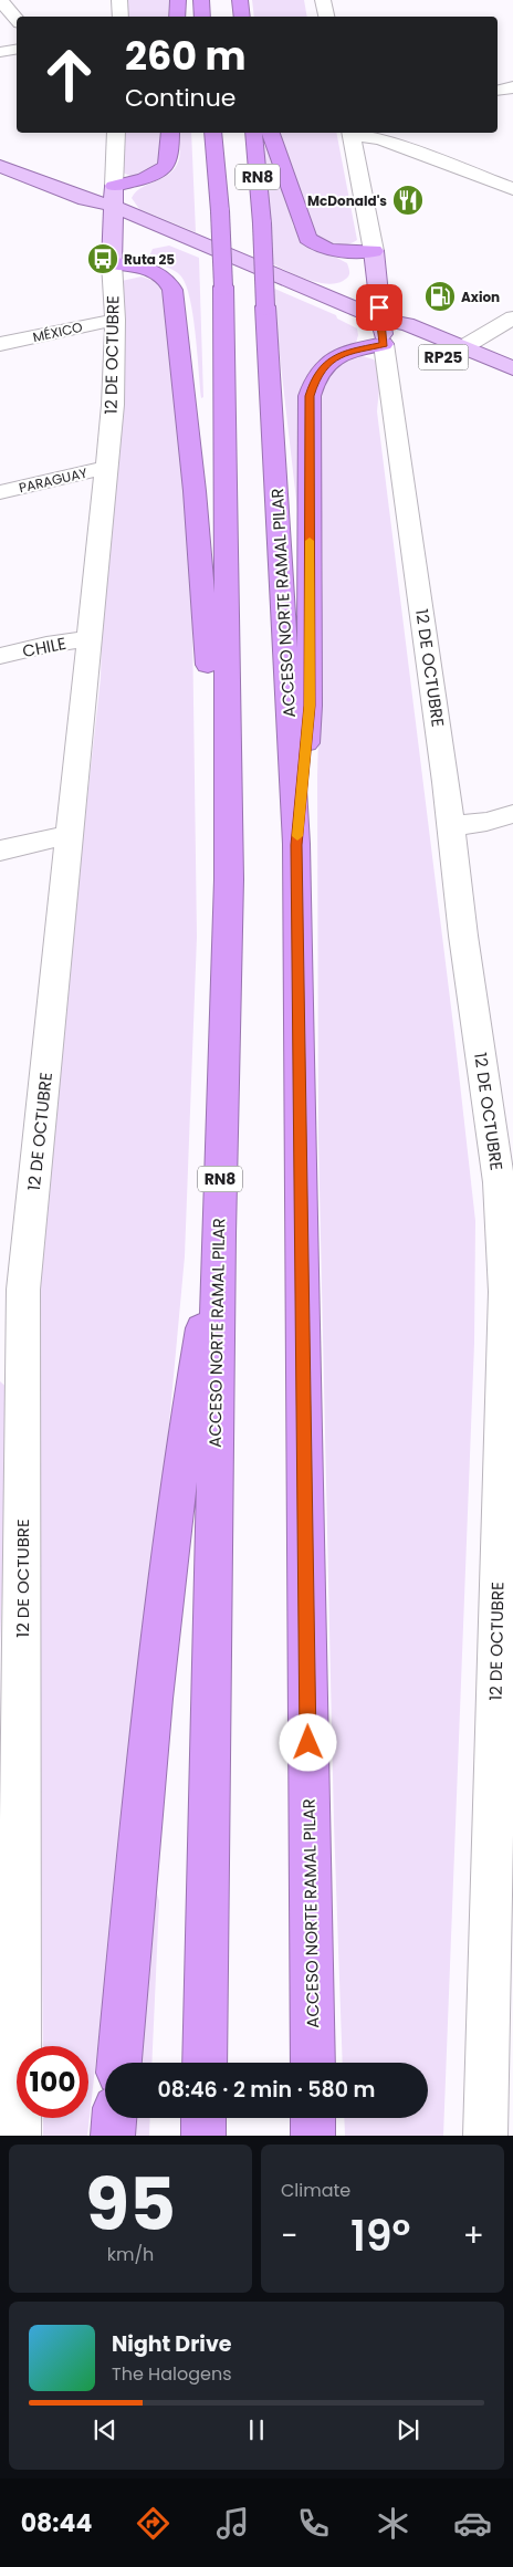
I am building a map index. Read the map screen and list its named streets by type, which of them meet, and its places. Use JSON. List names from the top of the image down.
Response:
{
  "streets": {
    "highway": ["RN8", "ACCESO NORTE RAMAL PILAR"],
    "main road": ["12 DE OCTUBRE", "RP25"],
    "street": ["MÉXICO", "PARAGUAY", "CHILE"]
  },
  "crossings": [
    ["MÉXICO", "12 DE OCTUBRE"],
    ["12 DE OCTUBRE", "RP25"],
    ["12 DE OCTUBRE", "PARAGUAY"],
    ["12 DE OCTUBRE", "CHILE"]
  ],
  "places": {
    "restaurant": ["McDonald's"],
    "bus stop": ["Ruta 25"],
    "fuel station": ["Axion"]
  },
  "page": {
    "turn": ["260 m", "Continue"],
    "limit": "100",
    "trip": "08:46 · 2 min · 580 m",
    "tile": [
      ["95", "km/h"],
      "Climate"
    ],
    "heat": ["−", "19°", "+"],
    "song": ["Night Drive", "The Halogens"],
    "tabs": "08:44"
  }
}
